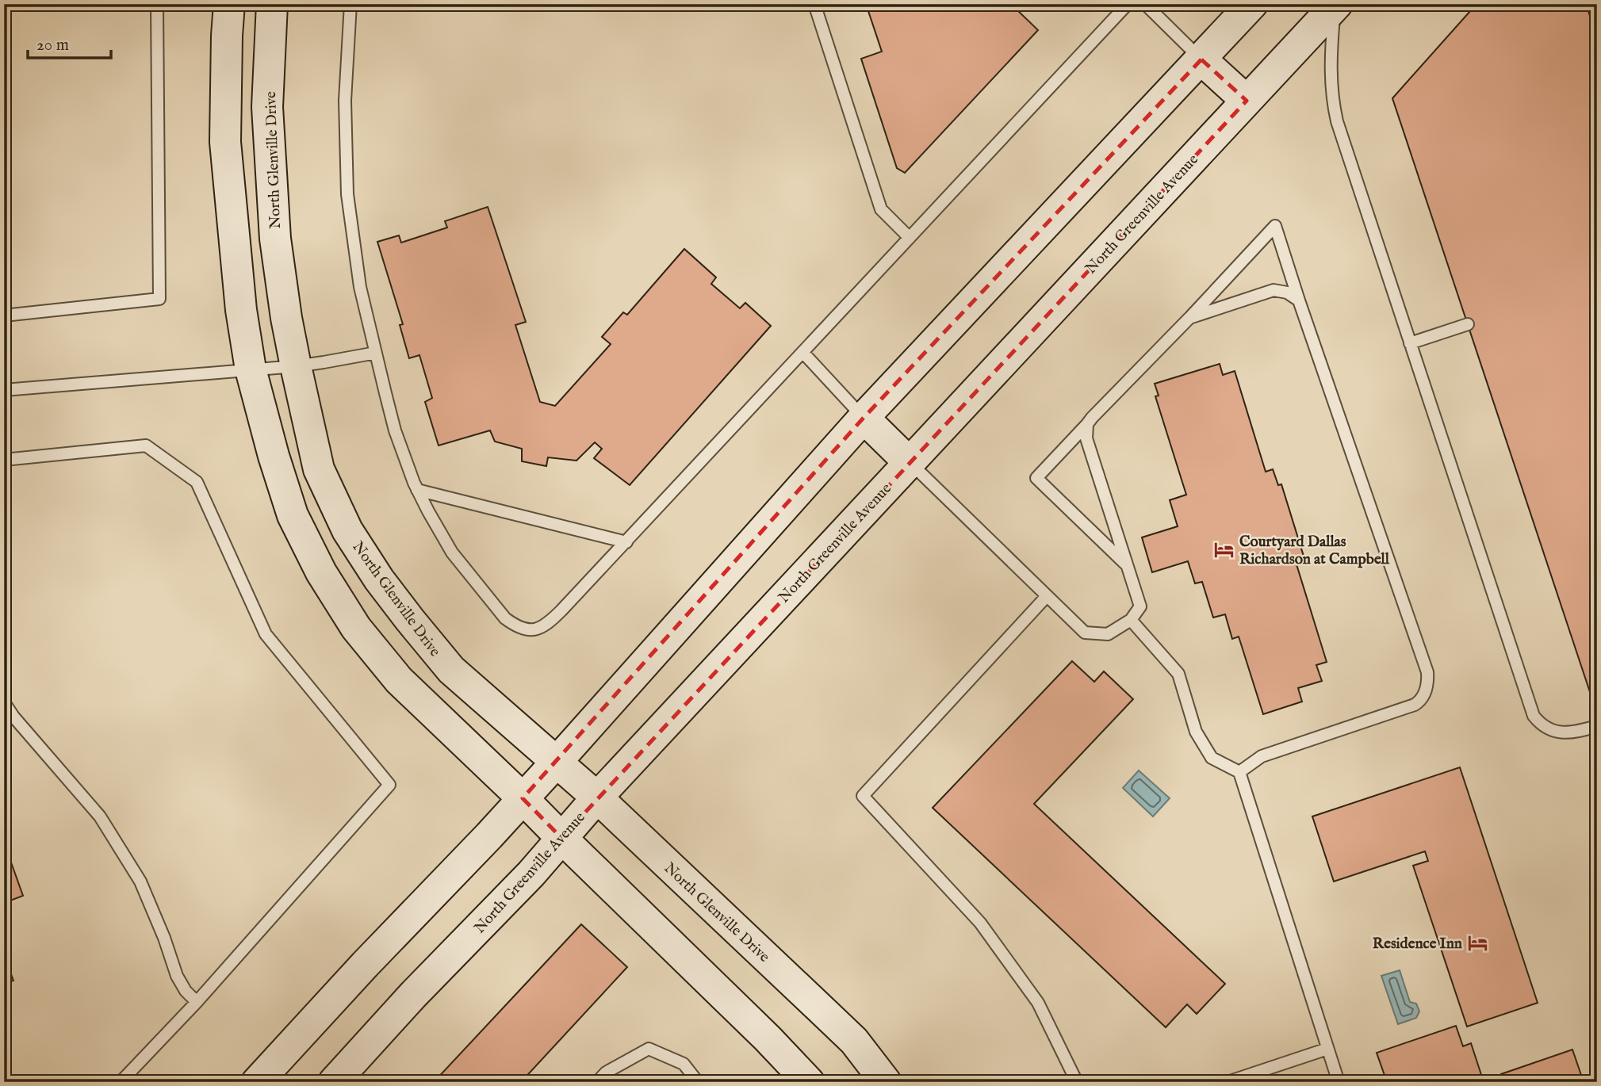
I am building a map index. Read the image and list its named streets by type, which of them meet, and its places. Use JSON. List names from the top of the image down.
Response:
{
  "streets": {
    "main road": ["North Glenville Drive", "North Greenville Avenue"]
  },
  "crossings": [
    ["North Glenville Drive", "North Greenville Avenue"]
  ],
  "places": {
    "hotel": ["Courtyard Dallas Richardson at Campbell", "Residence Inn"]
  },
  "scale_bar": "20 m"
}
